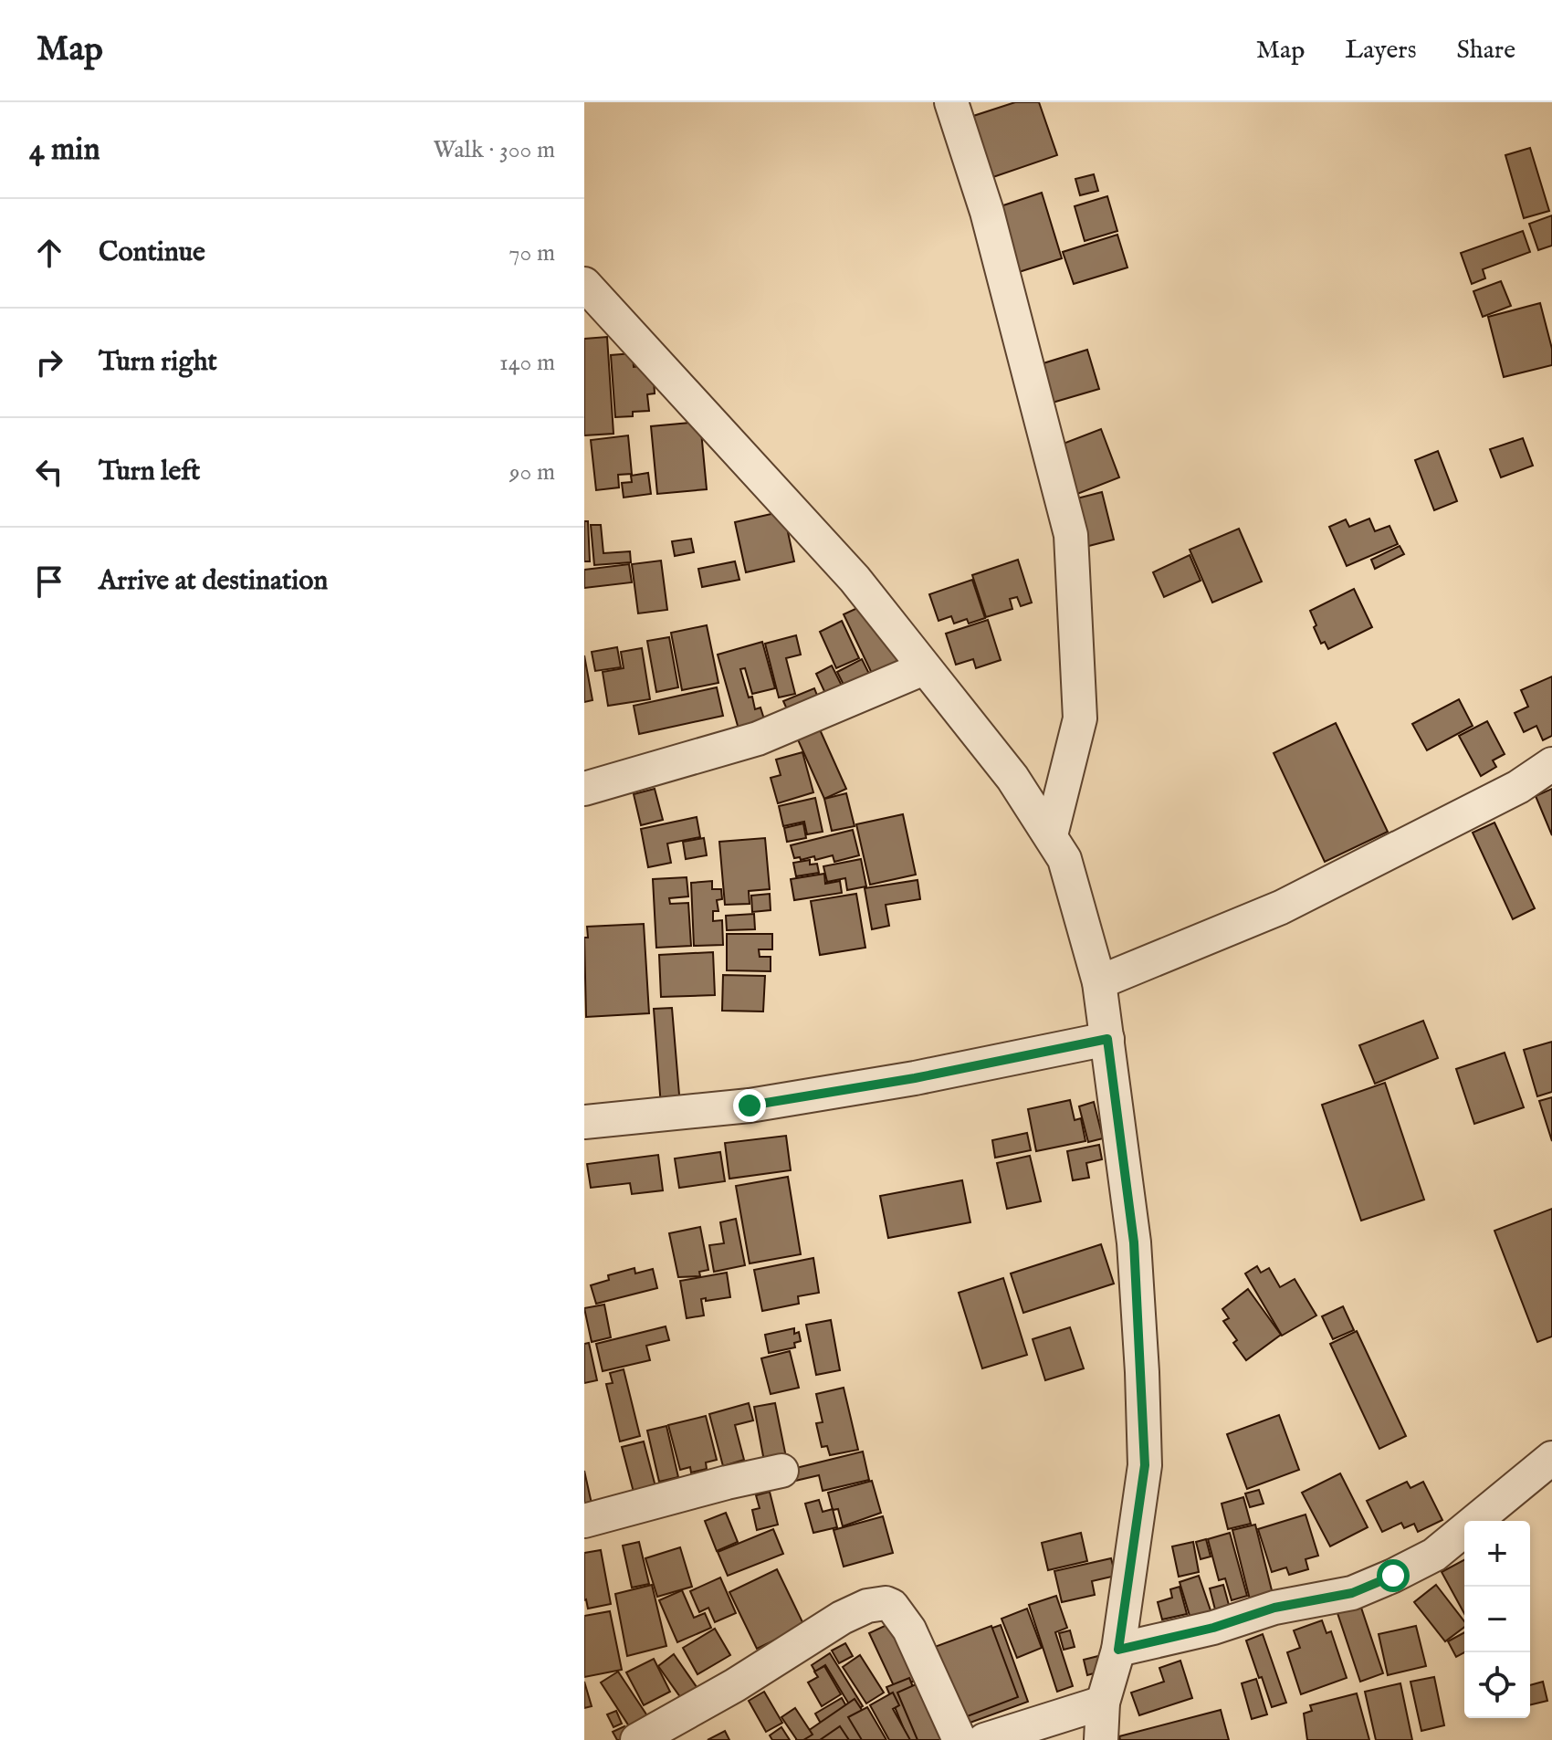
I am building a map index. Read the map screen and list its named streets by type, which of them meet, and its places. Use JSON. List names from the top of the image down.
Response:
{
  "page": {
    "header": "Map",
    "nav": ["Map", "Layers", "Share"],
    "heading": ["4 min", "Walk · 300 m"],
    "list": [
      ["Continue", "70 m"],
      ["Turn right", "140 m"],
      ["Turn left", "90 m"],
      "Arrive at destination"
    ],
    "map_buttons": ["+", "−"]
  }
}
